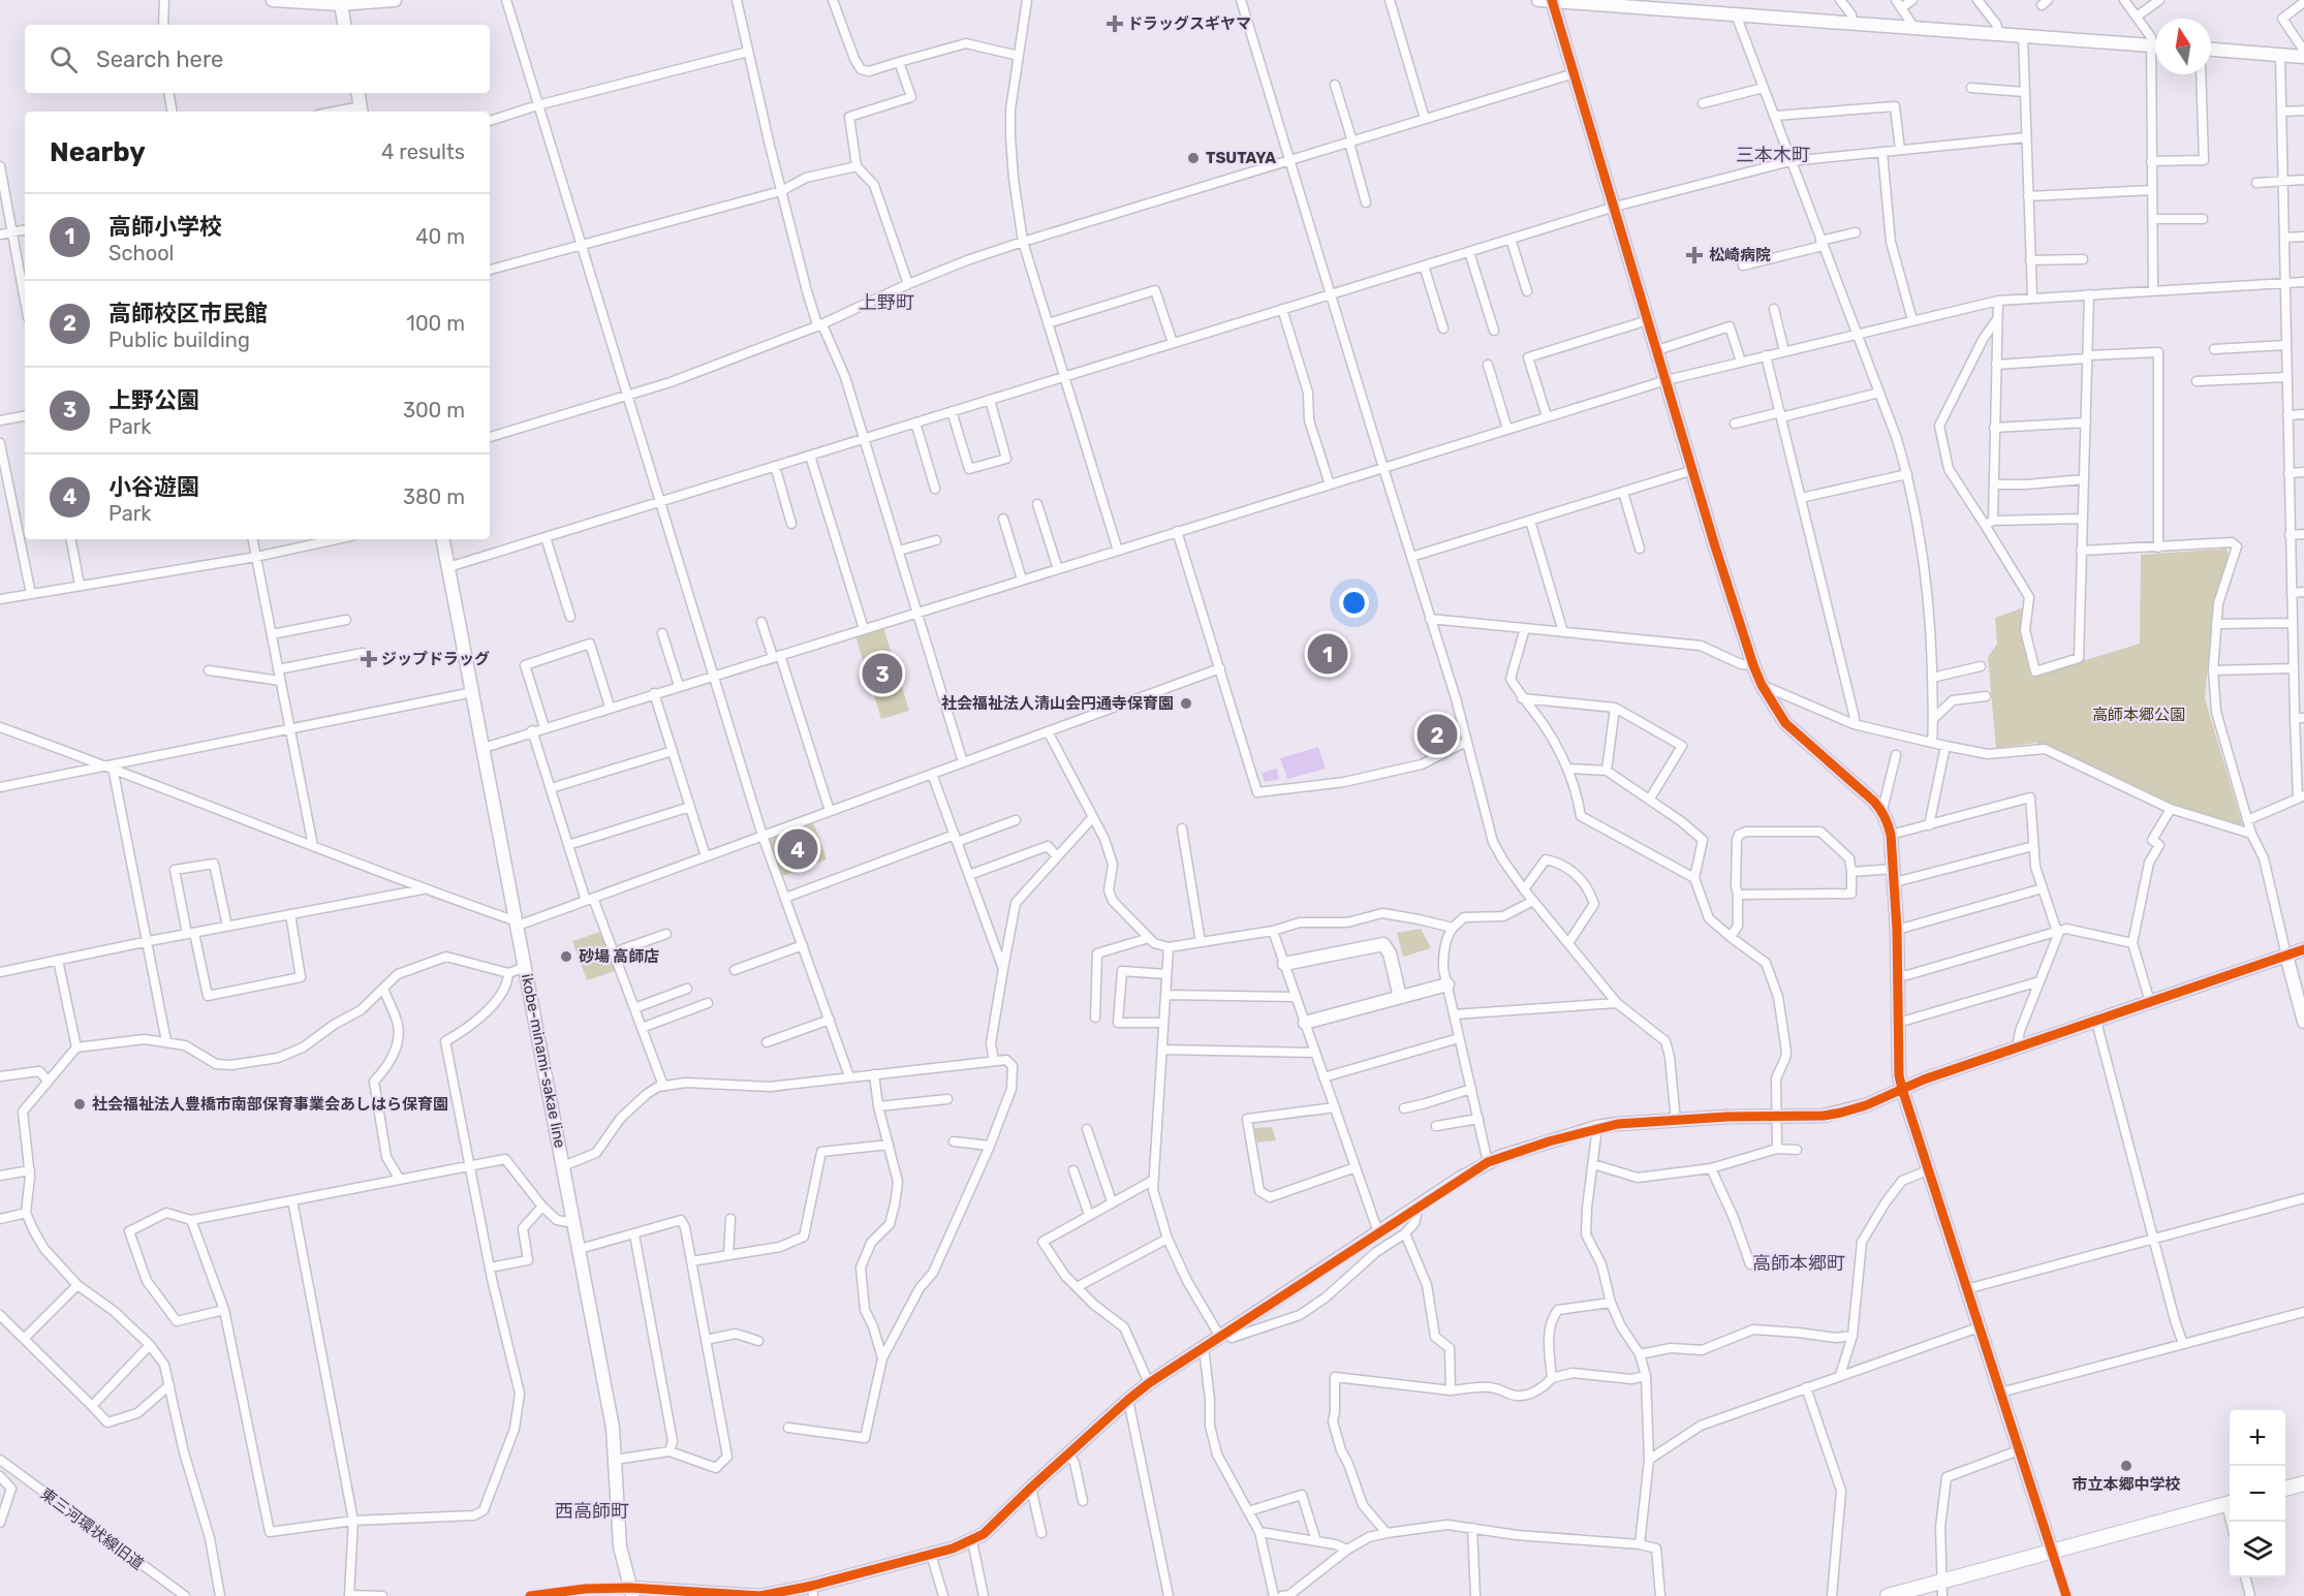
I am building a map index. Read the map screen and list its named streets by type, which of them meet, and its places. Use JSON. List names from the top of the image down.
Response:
{
  "streets": {
    "street": ["ikobe-minami-sakae line", "東三河環状線旧道"]
  },
  "districts": [
    "三本木町",
    "上野町",
    "高師本郷町",
    "西高師町"
  ],
  "parks": ["高師本郷公園"],
  "places": {
    "health": ["ドラッグスギヤマ", "松崎病院", "ジップドラッグ"],
    "other": [
      "TSUTAYA",
      "社会福祉法人清山会円通寺保育園",
      "砂場 高師店",
      "社会福祉法人豊橋市南部保育事業会あしはら保育園",
      "市立本郷中学校"
    ]
  },
  "north": "top",
  "page": {
    "search": "Search here",
    "heading": ["Nearby", "4 results"],
    "list": [
      {
        "mark": "1",
        "name": "高師小学校",
        "note": "School",
        "value": "40 m"
      },
      {
        "mark": "2",
        "name": "高師校区市民館",
        "note": "Public building",
        "value": "100 m"
      },
      {
        "mark": "3",
        "name": "上野公園",
        "note": "Park",
        "value": "300 m"
      },
      {
        "mark": "4",
        "name": "小谷遊園",
        "note": "Park",
        "value": "380 m"
      }
    ],
    "pins": [
      "1",
      "3",
      "2",
      "4"
    ],
    "map_buttons": ["+", "−"]
  }
}
